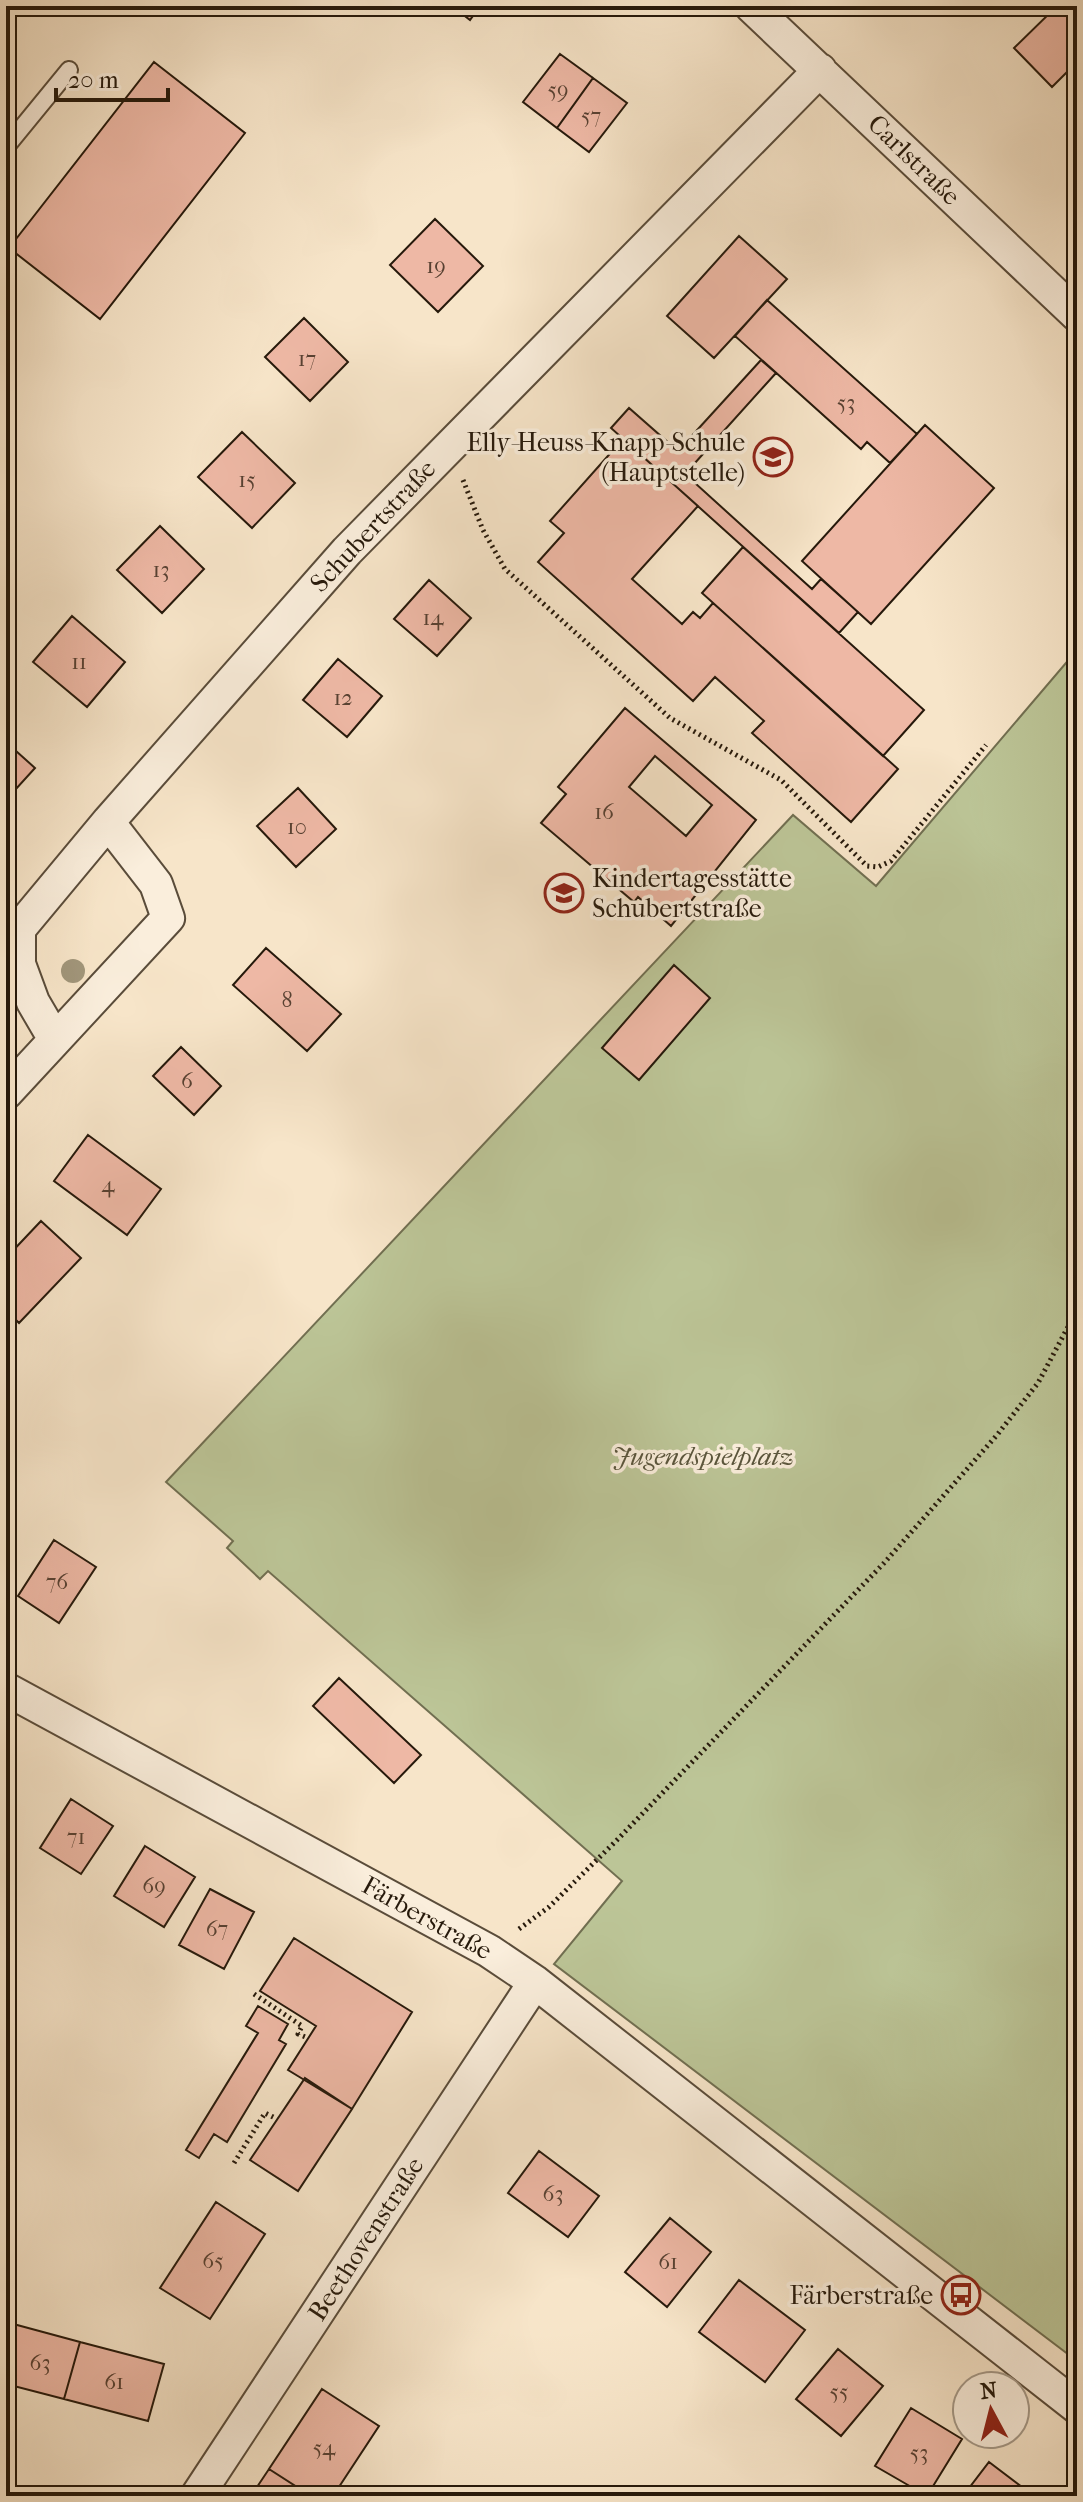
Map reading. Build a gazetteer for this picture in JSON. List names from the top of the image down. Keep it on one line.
{"streets":{"street":["Carlstraße","Schubertstraße","Färberstraße","Beethovenstraße"]},"crossings":[["Carlstraße","Schubertstraße"],["Färberstraße","Beethovenstraße"]],"parks":["Jugendspielplatz"],"places":{"school or university":["Elly-Heuss-Knapp-Schule (Hauptstelle)","Kindertagesstätte Schubertstraße"],"bus stop":["Färberstraße"]},"house_numbers":["59","57","19","17","53","15","13","14","11","12","16","10","8","6","4","76","71","69","67","63","65","61","63","61","55","54","53"],"scale_bar":"20 m","north":"top"}
